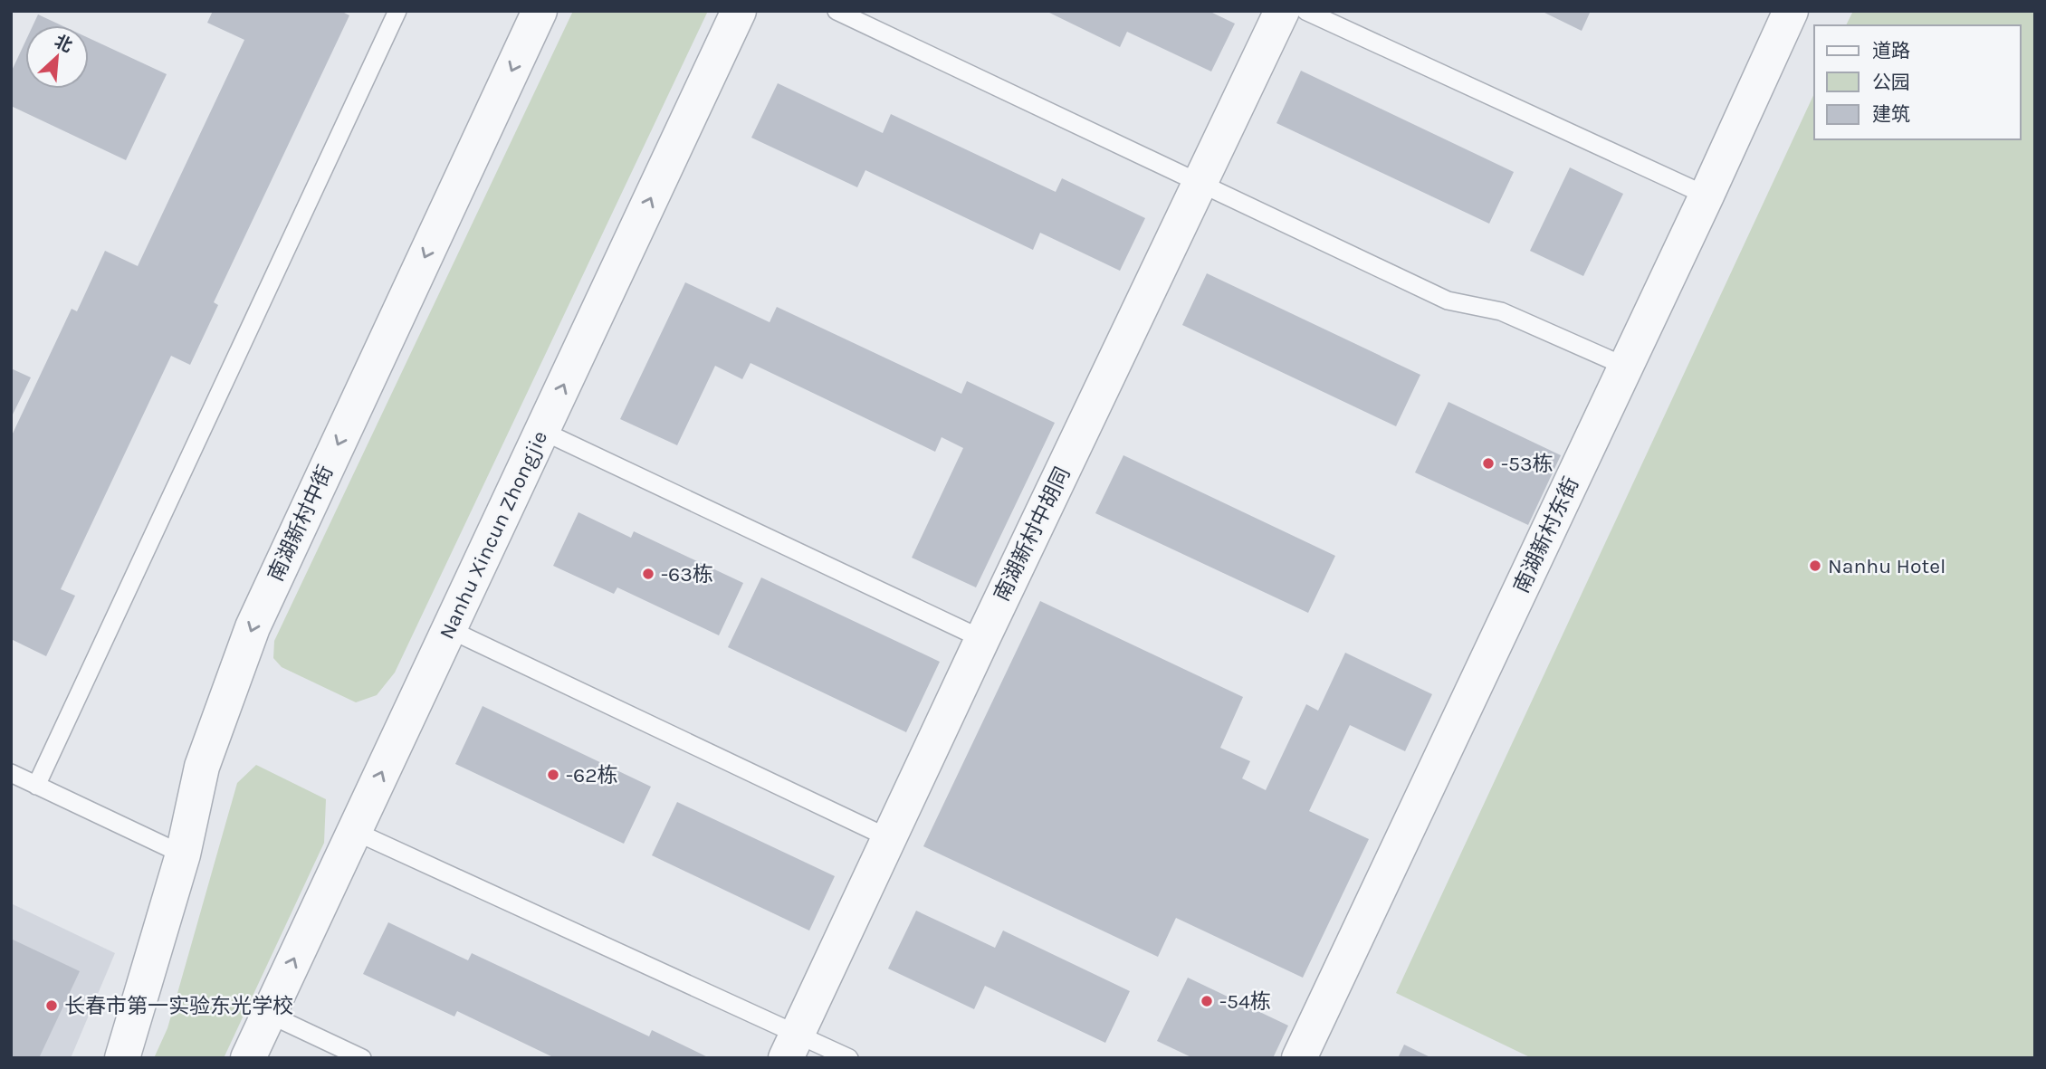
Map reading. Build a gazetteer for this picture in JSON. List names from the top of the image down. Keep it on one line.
{"streets":{"street":["南湖新村中街","南湖新村中胡同","Nanhu Xincun Zhongjie","南湖新村东街"]},"one_way":["南湖新村中街","Nanhu Xincun Zhongjie"],"places":["-53栋","Nanhu Hotel","-63栋","-62栋","-54栋","长春市第一实验东光学校"],"legend":["道路","公园","建筑"],"north":"top right"}
